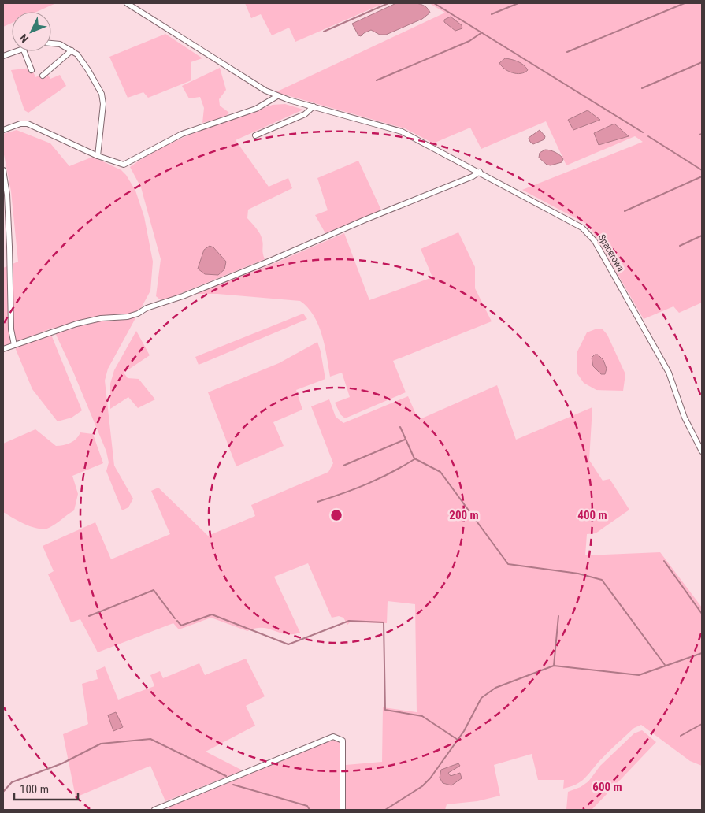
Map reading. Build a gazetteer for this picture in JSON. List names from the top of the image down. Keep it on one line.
{"streets":{"street":["Spacerowa"]},"scale_bar":"100 m","north":"bottom left","rings":["200 m","400 m","600 m"]}
